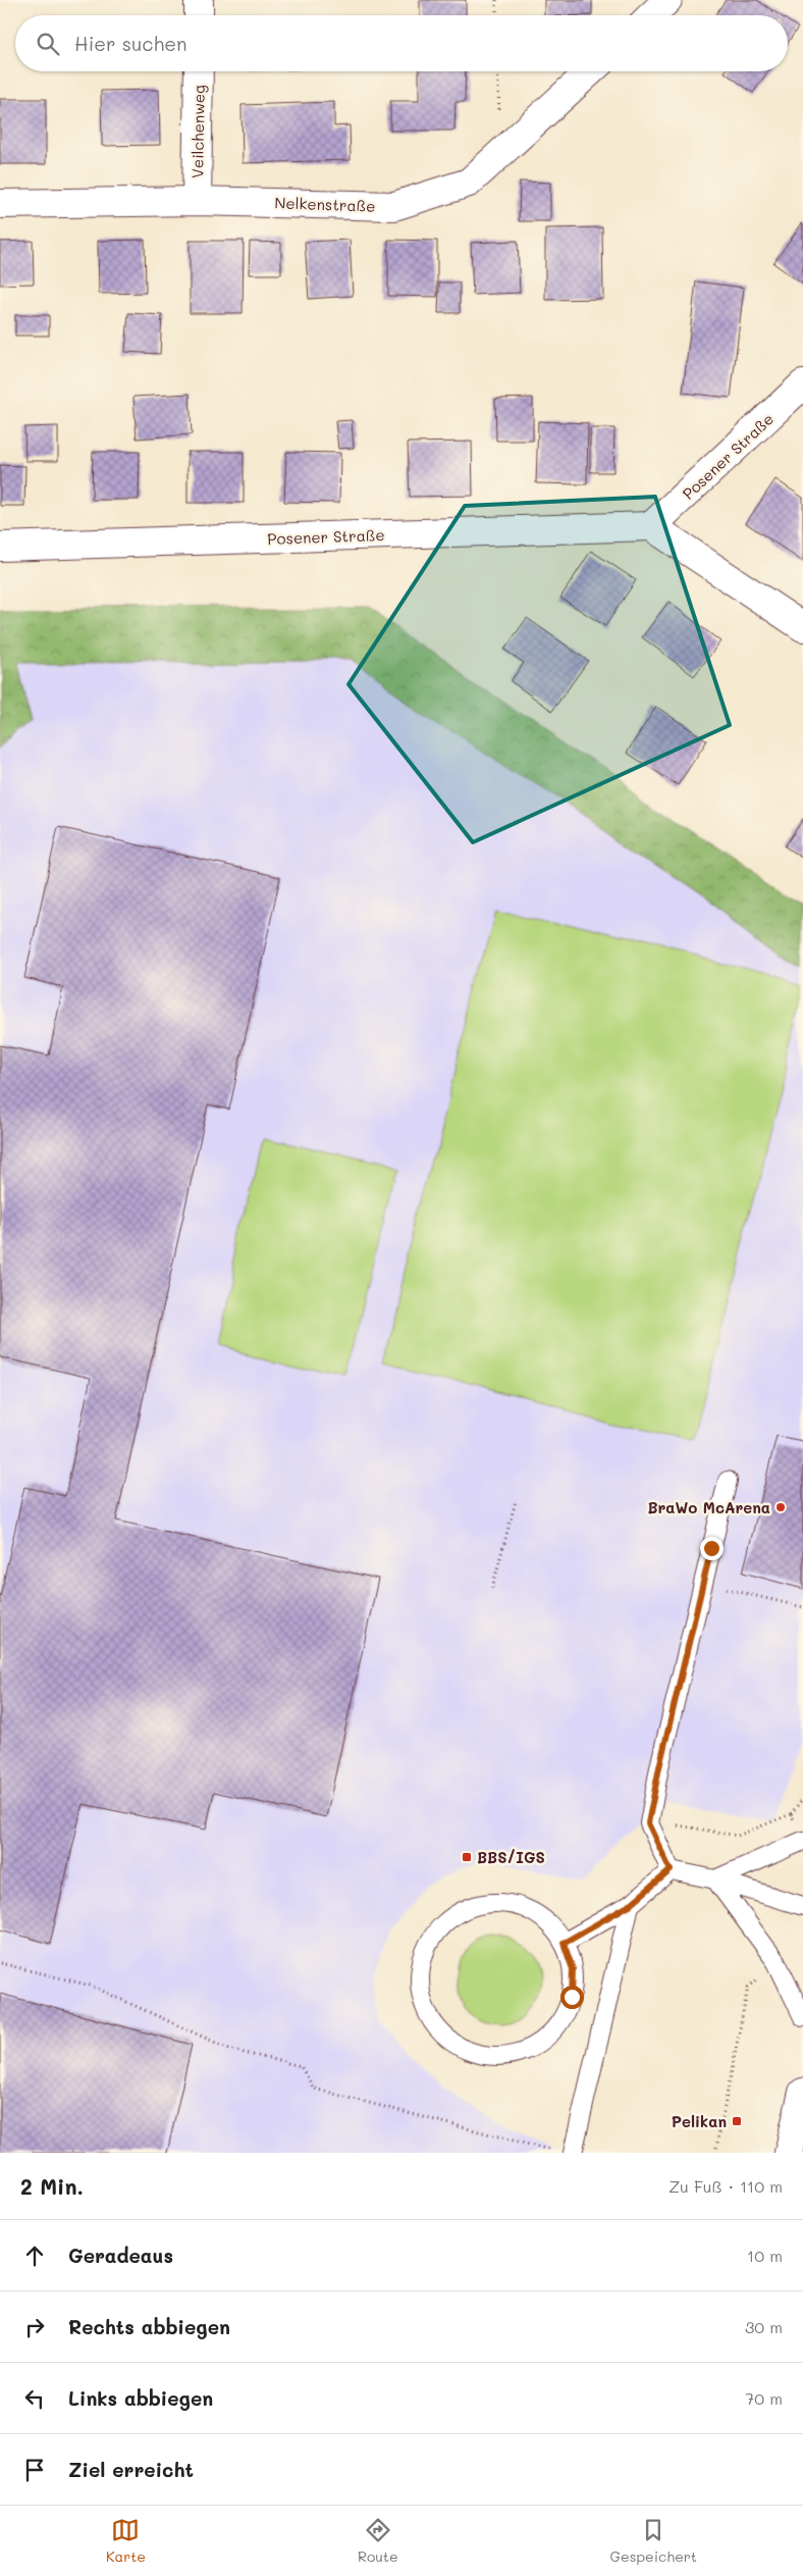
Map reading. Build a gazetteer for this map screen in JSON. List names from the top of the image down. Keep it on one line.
{"streets":{"street":["Veilchenweg","Nelkenstraße","Posener Straße"]},"crossings":[["Veilchenweg","Nelkenstraße"]],"places":{"other":["BraWo McArena"],"transit":["BBS/IGS","Pelikan"]},"page":{"search":"Hier suchen","heading":["2 Min.","Zu Fuß · 110 m"],"list":[["Geradeaus","10 m"],["Rechts abbiegen","30 m"],["Links abbiegen","70 m"],"Ziel erreicht"],"nav":["Karte","Route","Gespeichert"]}}
